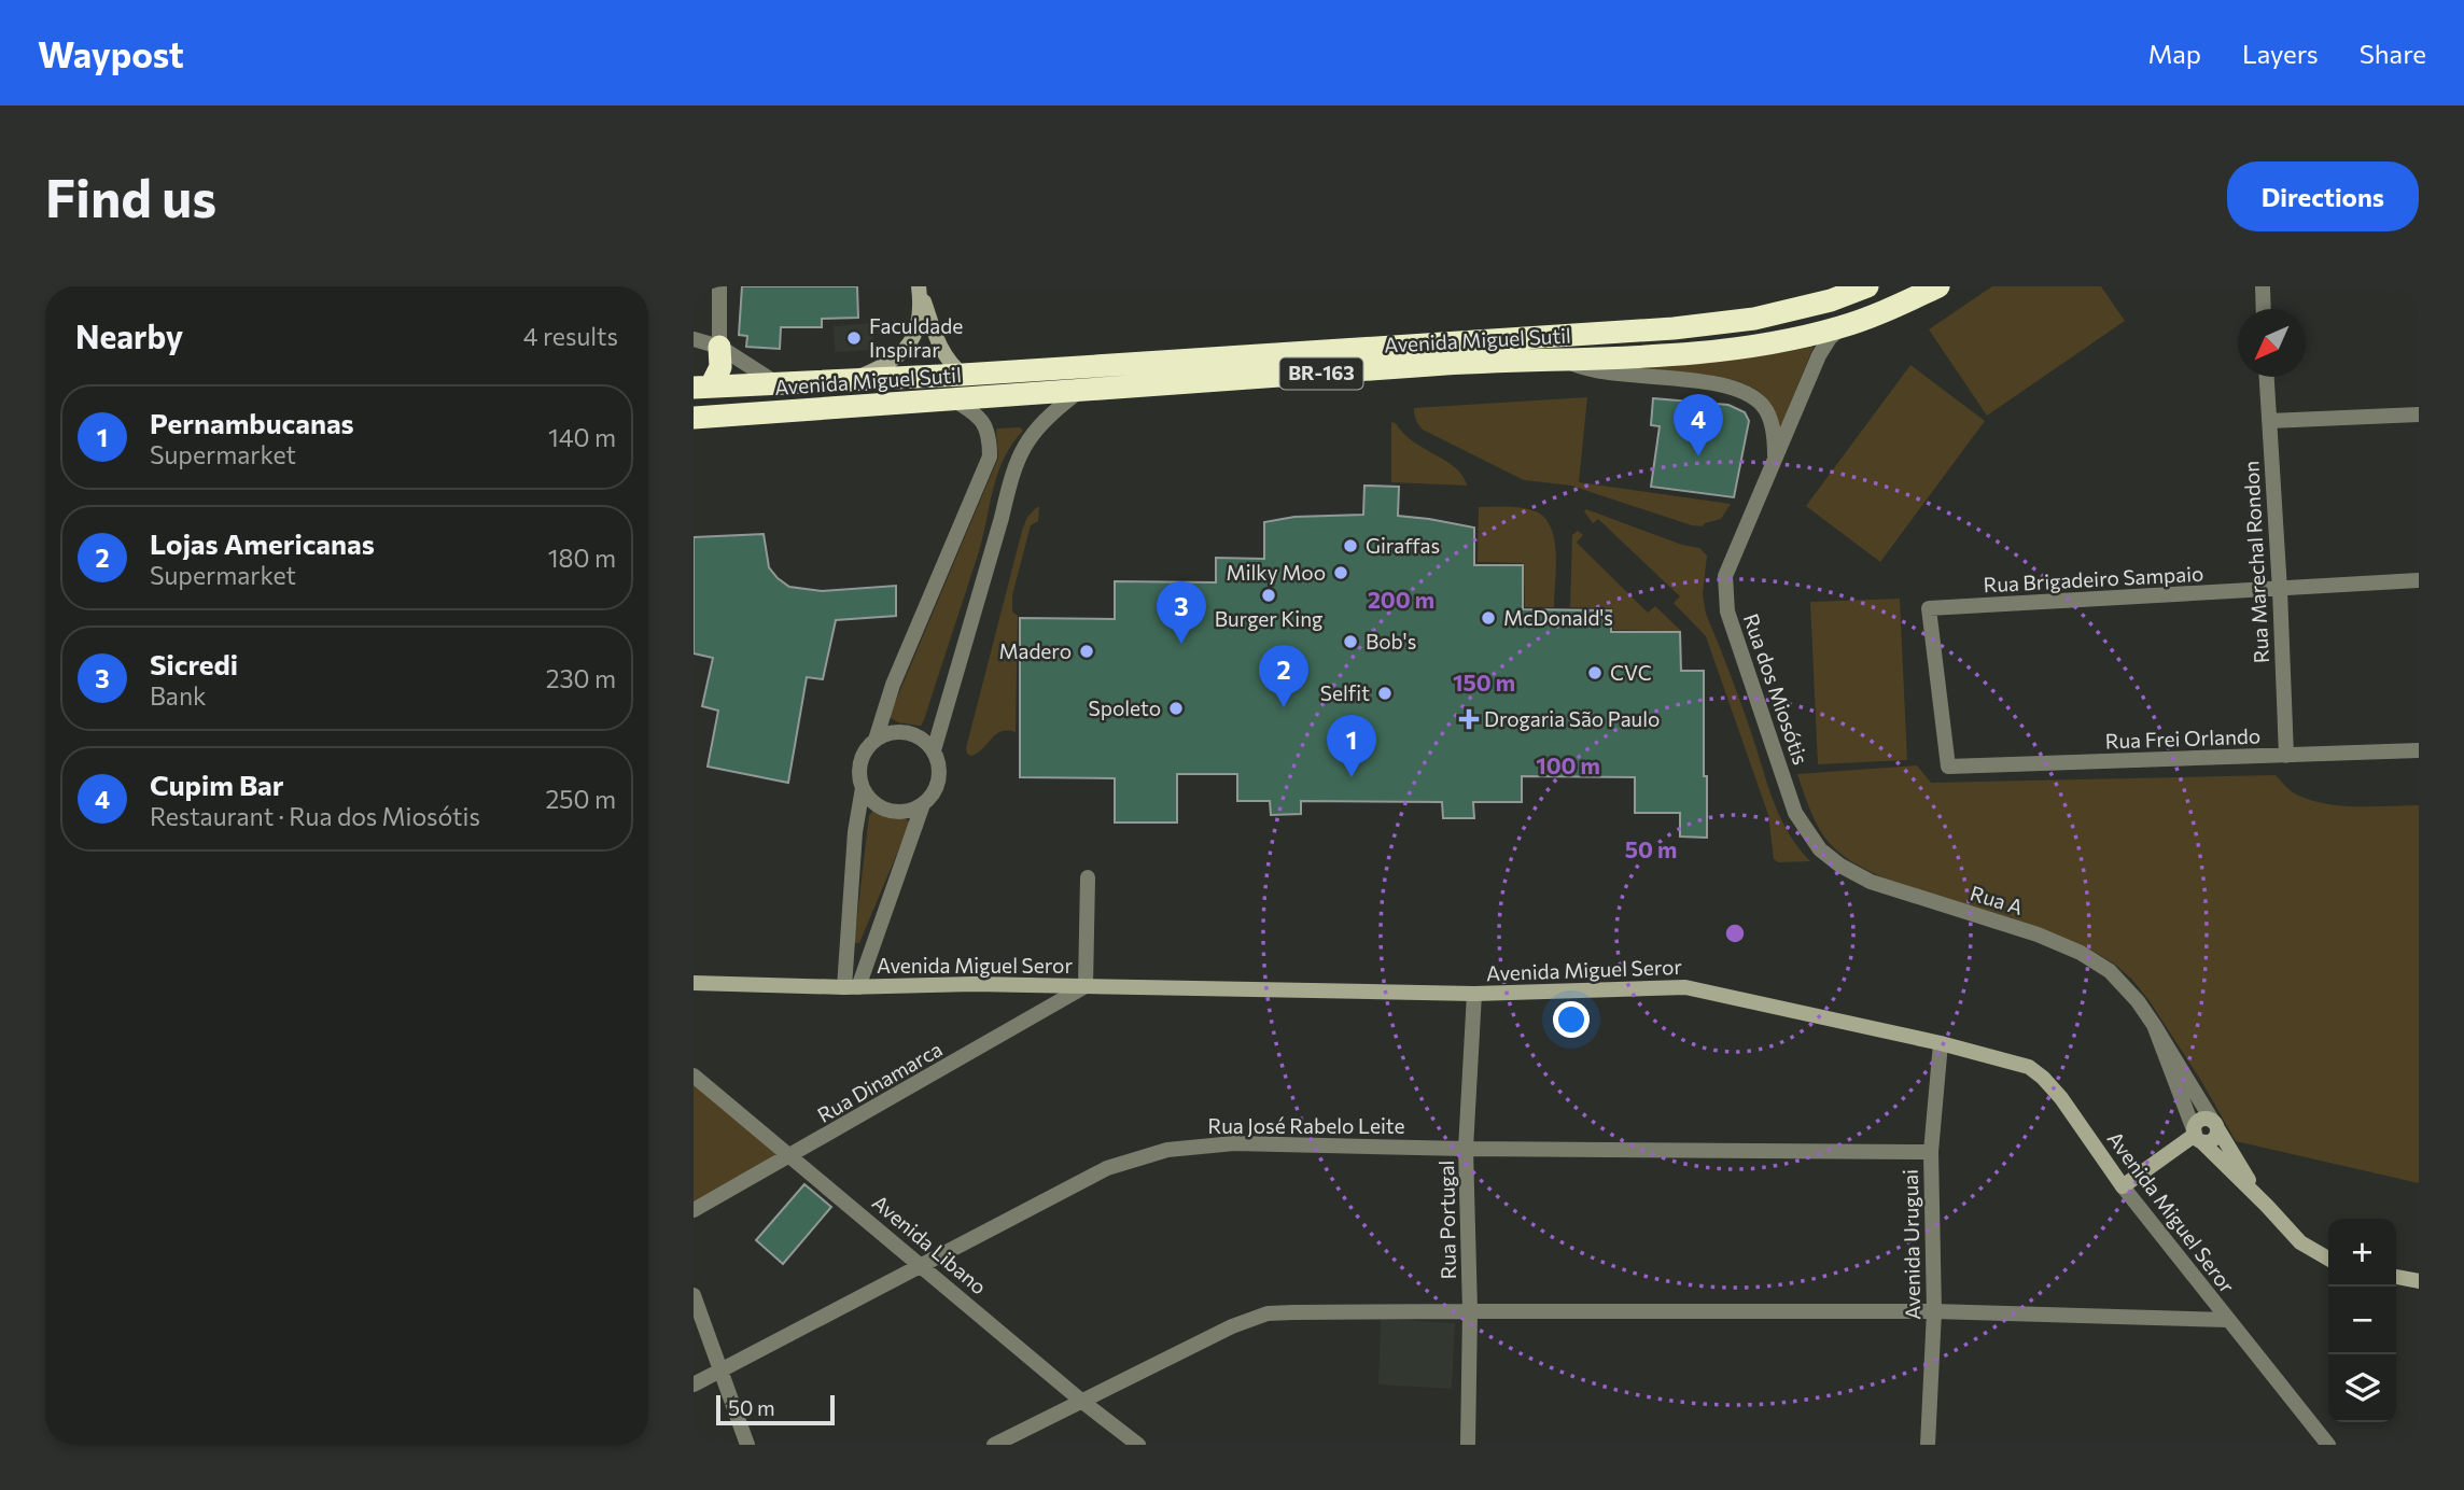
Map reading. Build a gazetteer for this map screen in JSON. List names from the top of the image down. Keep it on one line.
{"streets":{"highway":["Avenida Miguel Sutil","BR-163"],"street":["Rua Marechal Rondon","Rua Brigadeiro Sampaio","Rua dos Miosótis","Rua Frei Orlando","Rua A","Avenida Miguel Seror","Rua Dinamarca","Rua José Rabelo Leite","Rua Portugal","Avenida Libano","Avenida Uruguai"]},"crossings":[["Avenida Miguel Sutil","Rua dos Miosótis"],["Rua Marechal Rondon","Rua Brigadeiro Sampaio"],["Rua Marechal Rondon","Rua Frei Orlando"],["Rua Brigadeiro Sampaio","Rua Frei Orlando"],["Rua dos Miosótis","Rua A"],["Avenida Miguel Seror","Rua Dinamarca"],["Avenida Miguel Seror","Rua Portugal"],["Avenida Miguel Seror","Avenida Uruguai"],["Rua Dinamarca","Avenida Libano"],["Rua José Rabelo Leite","Rua Portugal"],["Rua José Rabelo Leite","Avenida Libano"],["Rua José Rabelo Leite","Avenida Uruguai"]],"places":{"other":["Faculdade Inspirar","Giraffas","Milky Moo","Burger King","McDonald's","Bob's","Madero","CVC","Selfit","Spoleto"],"health":["Drogaria São Paulo"]},"scale_bar":"50 m","north":"bottom left","page":{"header":"Waypost","nav":["Map","Layers","Share"],"buttons":"Directions","title":"Find us","heading":["Nearby","4 results"],"list":[{"mark":"1","name":"Pernambucanas","note":"Supermarket","value":"140 m"},{"mark":"2","name":"Lojas Americanas","note":"Supermarket","value":"180 m"},{"mark":"3","name":"Sicredi","note":"Bank","value":"230 m"},{"mark":"4","name":"Cupim Bar","note":"Restaurant · Rua dos Miosótis","value":"250 m"}],"pins":["4","3","2","1"],"map_buttons":["+","−"],"scale":"50 m"},"rings":["200 m","150 m","100 m","50 m"]}
